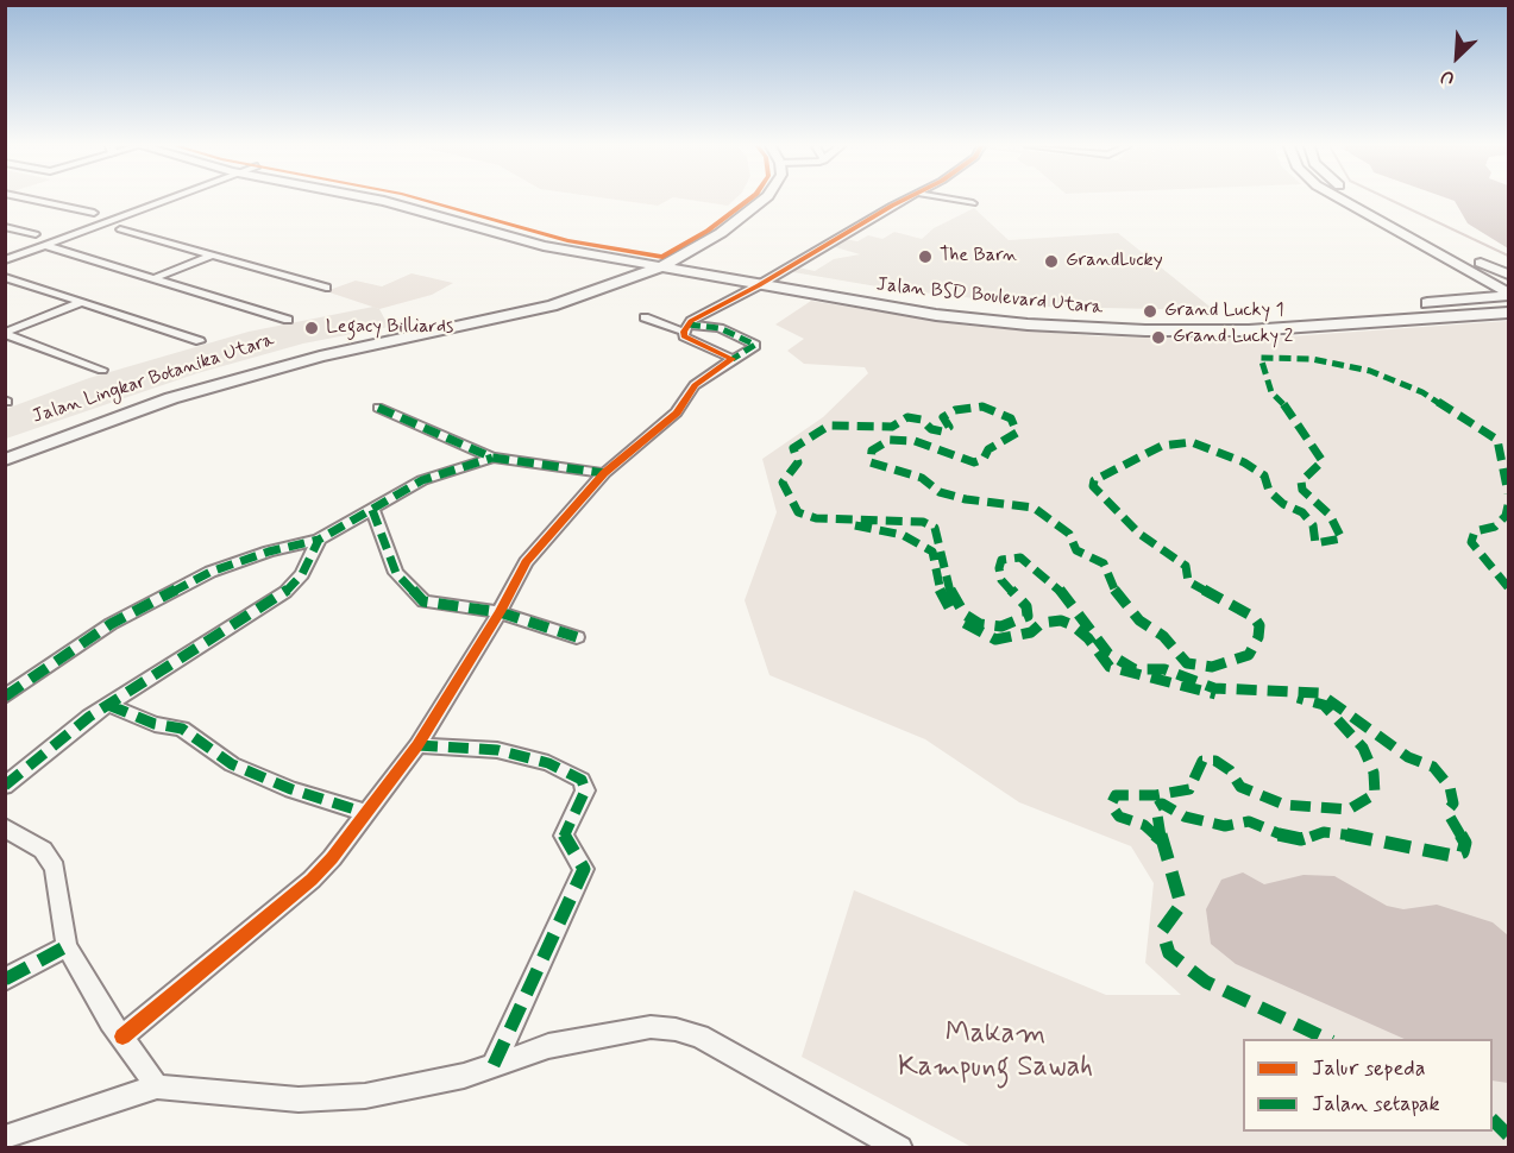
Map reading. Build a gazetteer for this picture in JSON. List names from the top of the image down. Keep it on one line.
{"streets":{"main road":["Jalan BSD Boulevard Utara","Jalan Lingkar Botanika Utara"]},"crossings":[["Jalan BSD Boulevard Utara","Jalan Lingkar Botanika Utara"]],"parks":["Makam Kampung Sawah"],"places":["The Barn","GrandLucky","Grand Lucky 1","Legacy Billiards","Grand Lucky 2"],"legend":["Jalur sepeda","Jalan setapak"],"north":"bottom left"}
